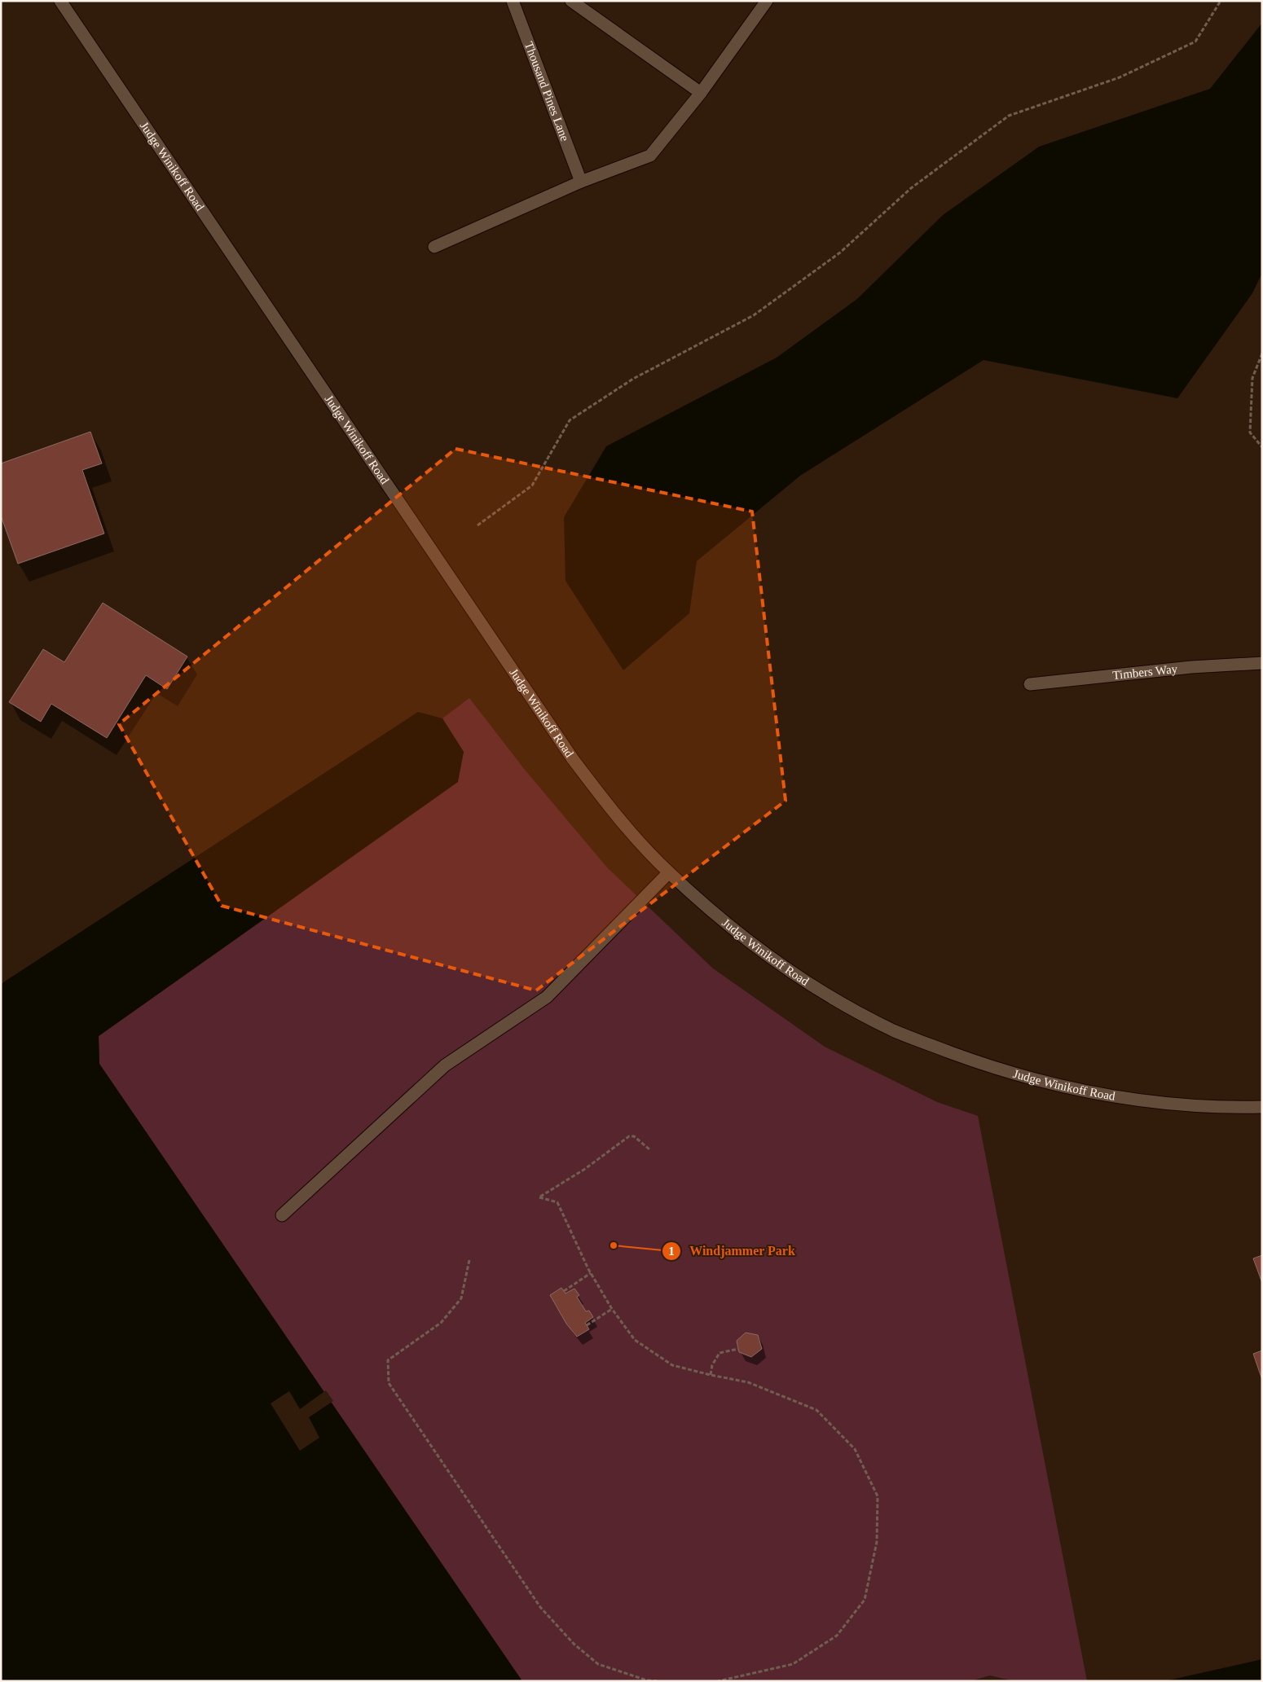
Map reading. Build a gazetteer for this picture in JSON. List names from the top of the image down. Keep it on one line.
{"streets":{"street":["Thousand Pines Lane","Judge Winikoff Road","Timbers Way"]},"places":["Windjammer Park"]}
